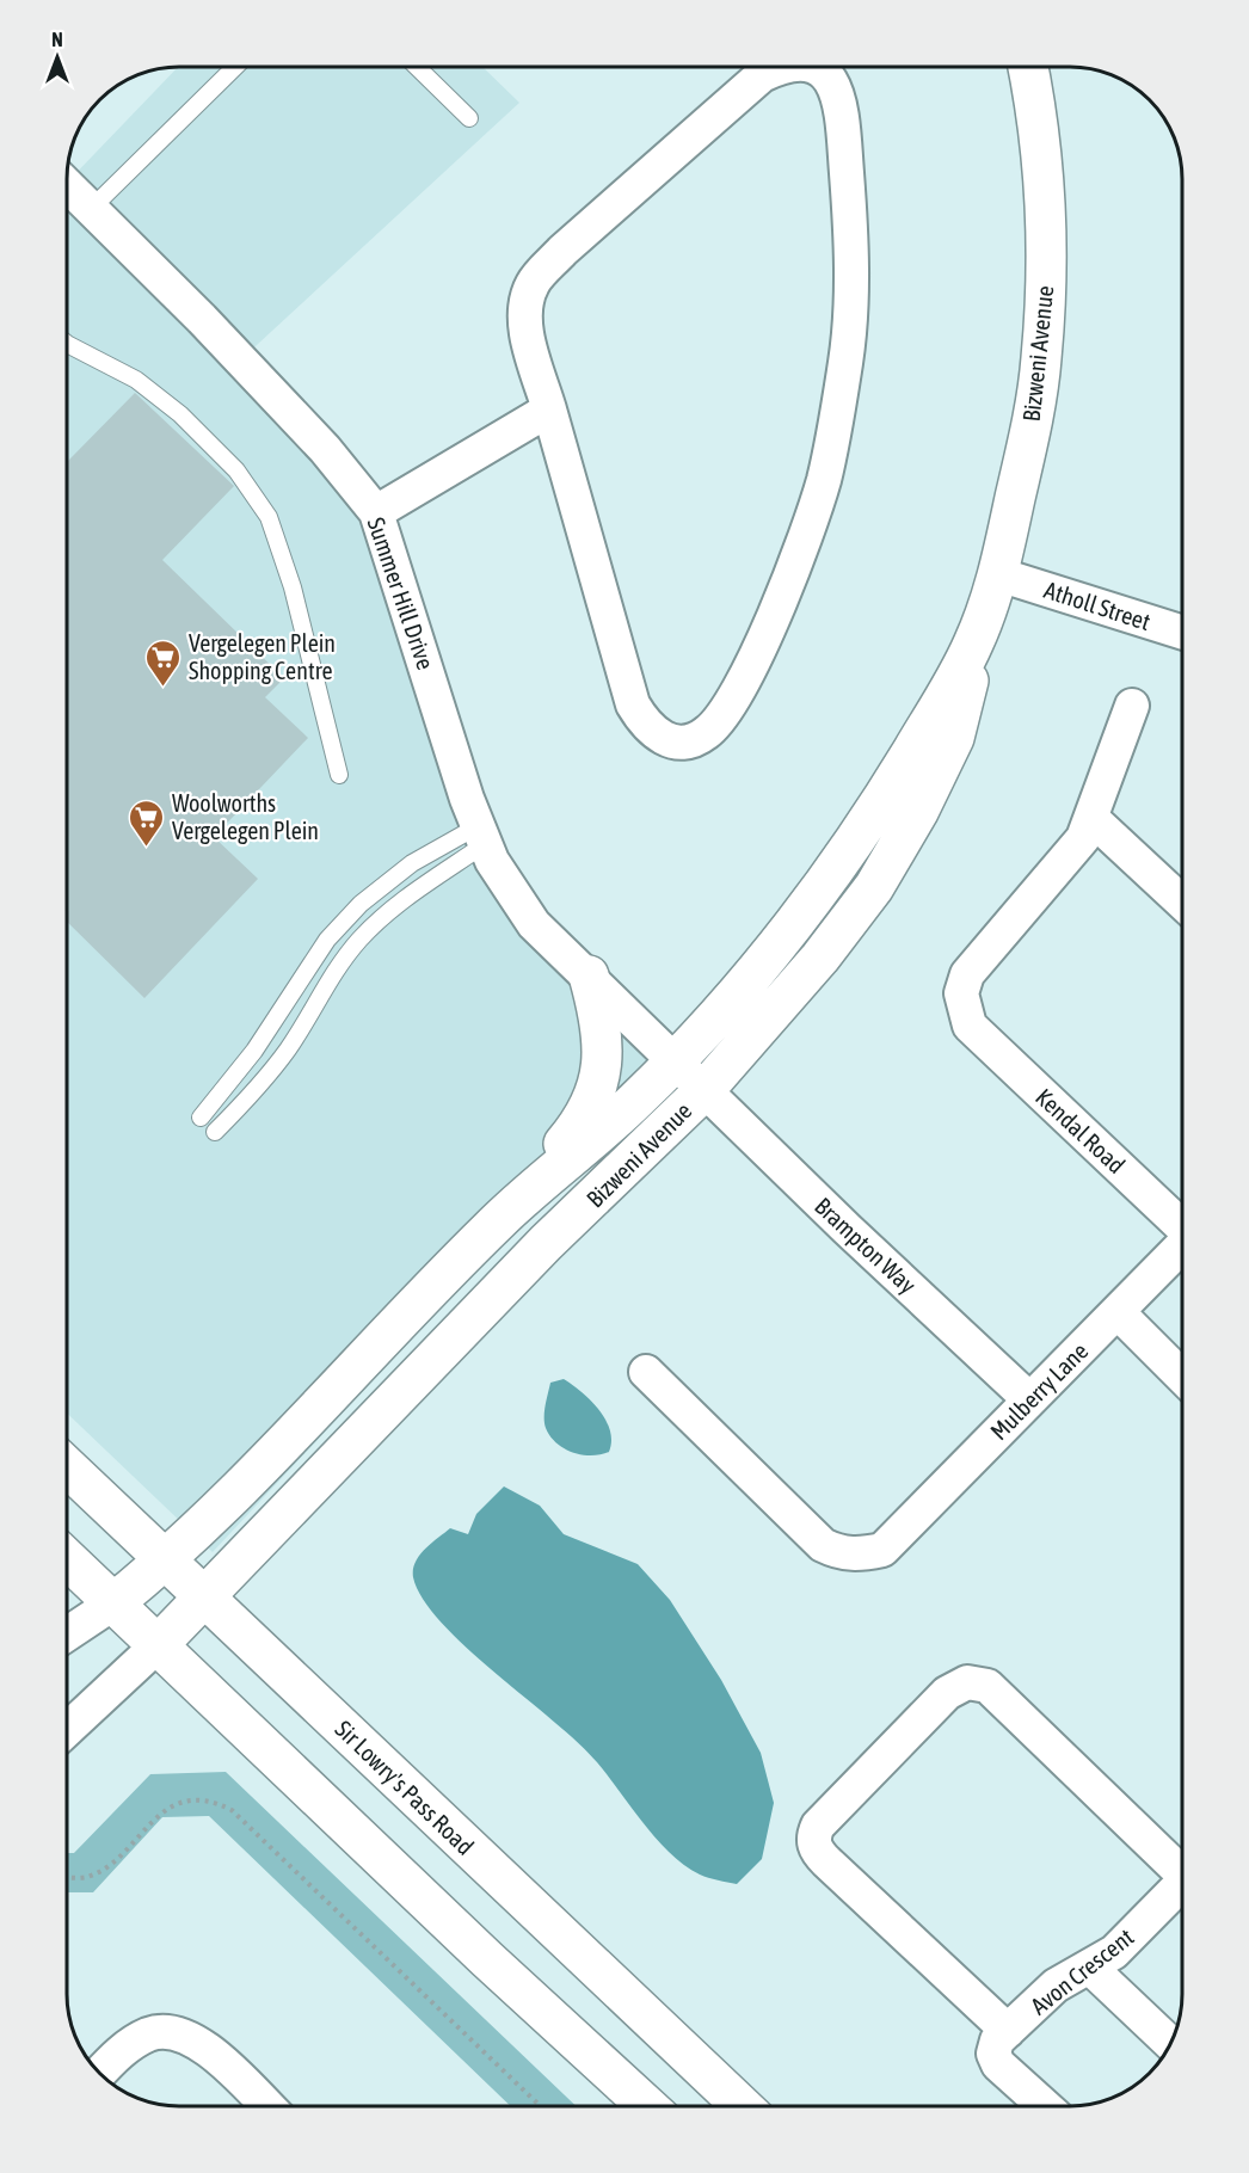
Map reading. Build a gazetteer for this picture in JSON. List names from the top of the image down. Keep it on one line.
{"streets":{"street":["Bizweni Avenue","Summer Hill Drive","Atholl Street","Kendal Road","Brampton Way","Mulberry Lane","Sir Lowry's Pass Road","Avon Crescent"]},"crossings":[["Bizweni Avenue","Summer Hill Drive"],["Bizweni Avenue","Atholl Street"],["Bizweni Avenue","Brampton Way"],["Bizweni Avenue","Sir Lowry's Pass Road"],["Summer Hill Drive","Brampton Way"],["Brampton Way","Mulberry Lane"]],"places":{"supermarket":["Vergelegen Plein Shopping Centre","Woolworths Vergelegen Plein"]},"north":"top"}
